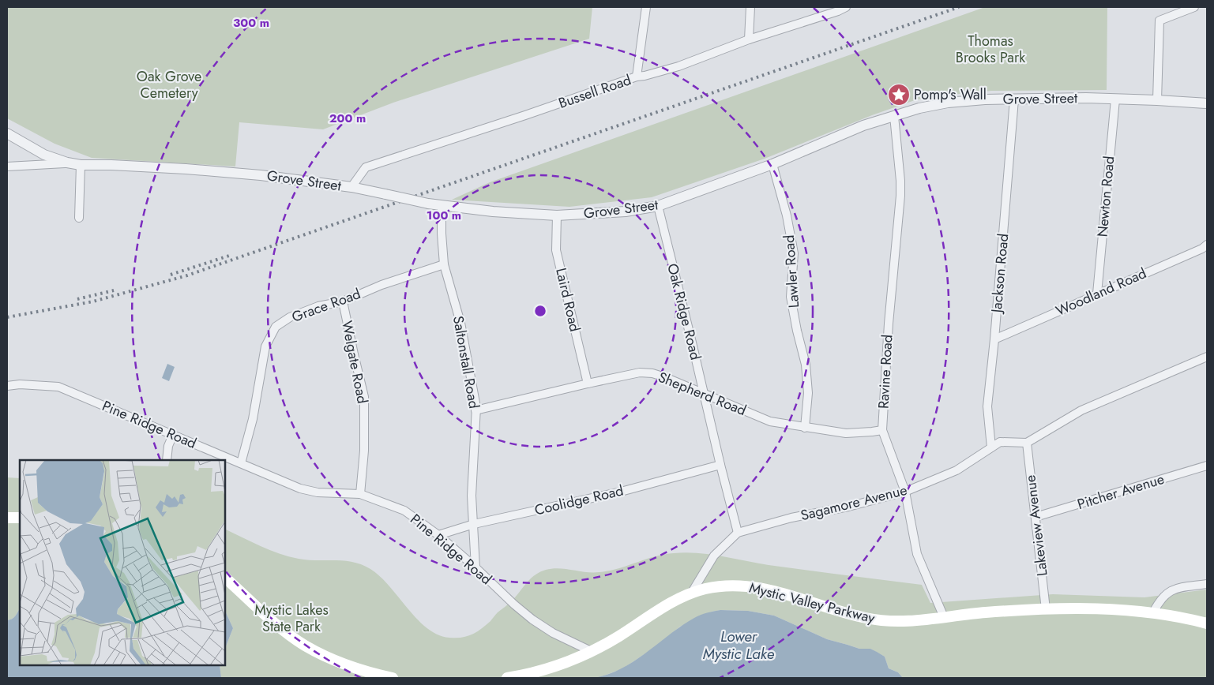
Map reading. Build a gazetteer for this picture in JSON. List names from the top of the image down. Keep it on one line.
{"streets":{"main road":["Mystic Valley Parkway"],"street":["Bussell Road","Grove Street","Newton Road","Lawler Road","Jackson Road","Woodland Road","Laird Road","Grace Road","Oak Ridge Road","Welgate Road","Saltonstall Road","Ravine Road","Shepherd Road","Pine Ridge Road","Pitcher Avenue","Coolidge Road","Sagamore Avenue","Lakeview Avenue"]},"crossings":[["Bussell Road","Grove Street"],["Grove Street","Newton Road"],["Grove Street","Lawler Road"],["Grove Street","Jackson Road"],["Grove Street","Laird Road"],["Grove Street","Oak Ridge Road"],["Grove Street","Saltonstall Road"],["Grove Street","Ravine Road"],["Newton Road","Woodland Road"],["Lawler Road","Shepherd Road"],["Jackson Road","Woodland Road"],["Jackson Road","Sagamore Avenue"],["Laird Road","Shepherd Road"],["Grace Road","Welgate Road"],["Grace Road","Saltonstall Road"],["Grace Road","Pine Ridge Road"],["Oak Ridge Road","Shepherd Road"],["Oak Ridge Road","Coolidge Road"],["Oak Ridge Road","Sagamore Avenue"],["Welgate Road","Pine Ridge Road"],["Saltonstall Road","Shepherd Road"],["Saltonstall Road","Pine Ridge Road"],["Saltonstall Road","Coolidge Road"],["Ravine Road","Shepherd Road"],["Ravine Road","Sagamore Avenue"],["Ravine Road","Mystic Valley Parkway"],["Pine Ridge Road","Coolidge Road"],["Pine Ridge Road","Mystic Valley Parkway"],["Pitcher Avenue","Lakeview Avenue"],["Sagamore Avenue","Lakeview Avenue"],["Sagamore Avenue","Mystic Valley Parkway"],["Lakeview Avenue","Mystic Valley Parkway"]],"water":["Lower Mystic Lake"],"parks":["Thomas Brooks Park","Oak Grove Cemetery","Mystic Lakes State Park"],"places":{"place":["Pomp's Wall"]},"rings":["300 m","200 m","100 m"]}
